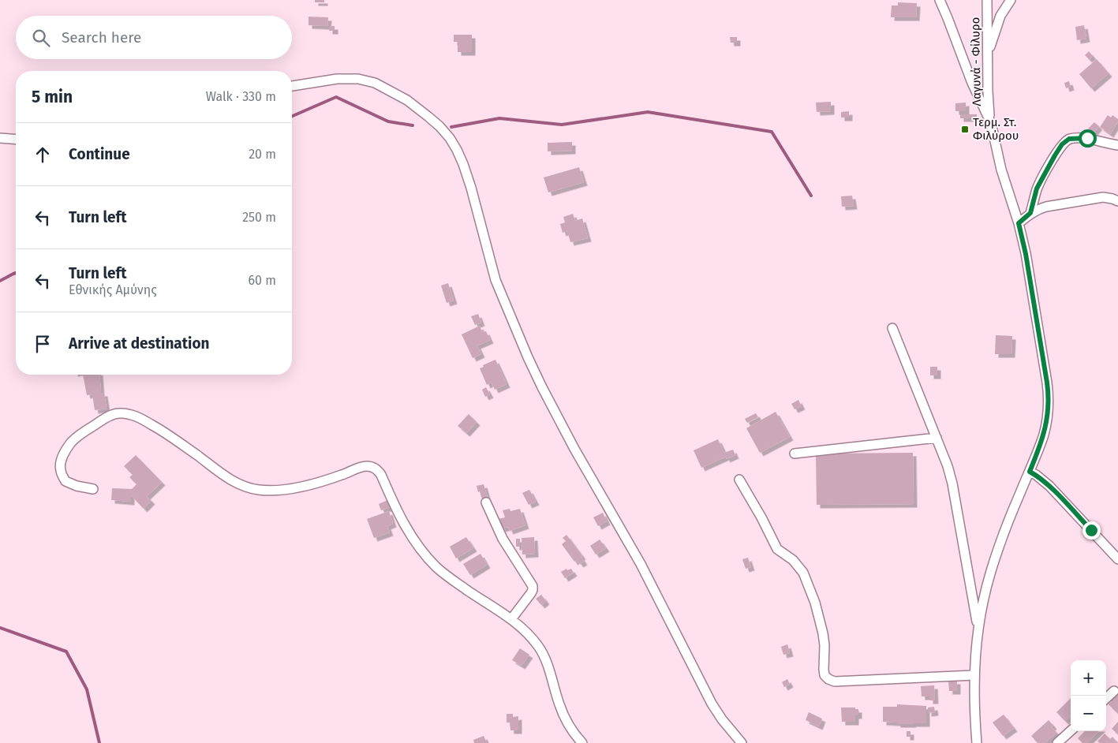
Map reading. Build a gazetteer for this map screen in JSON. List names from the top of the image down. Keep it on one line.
{"streets":{"street":["Λαγυνά - Φίλυρο"]},"places":{"transit":["Τερμ. Στ. Φιλύρου"]},"page":{"search":"Search here","heading":["5 min","Walk · 330 m"],"list":[["Continue","20 m"],["Turn left","250 m"],["Turn left","Εθνικής Αμύνης","60 m"],"Arrive at destination"],"map_buttons":["+","−"]}}
